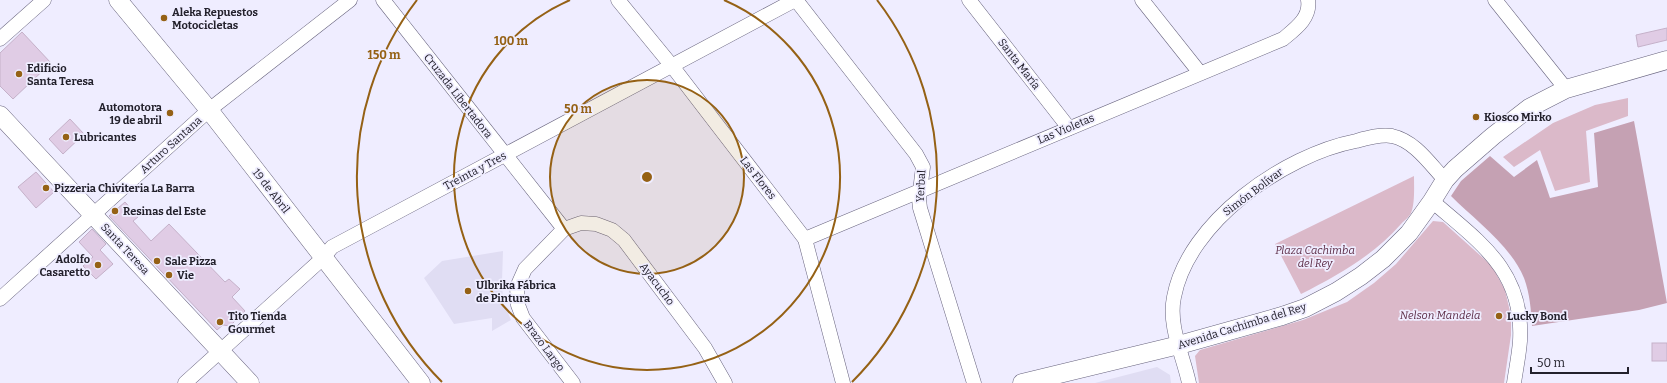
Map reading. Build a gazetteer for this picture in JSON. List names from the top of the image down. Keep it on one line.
{"streets":{"street":["Santa María","Cruzada Libertadora","Las Violetas","Arturo Santana","Treinta y Tres","Las Flores","Yerbal","19 de Abril","Simón Bolívar","Santa Teresa","Ayacucho","Avenida Cachimba del Rey","Brazo Largo"]},"crossings":[["Santa María","Las Violetas"],["Cruzada Libertadora","Treinta y Tres"],["Cruzada Libertadora","Ayacucho"],["Cruzada Libertadora","Brazo Largo"],["Las Violetas","Las Flores"],["Las Violetas","Yerbal"],["Arturo Santana","19 de Abril"],["Arturo Santana","Santa Teresa"],["Treinta y Tres","Las Flores"],["Treinta y Tres","Yerbal"],["Treinta y Tres","19 de Abril"],["Treinta y Tres","Santa Teresa"],["Simón Bolívar","Avenida Cachimba del Rey"],["Ayacucho","Brazo Largo"]],"parks":["Plaza Cachimba del Rey","Nelson Mandela"],"places":["Aleka Repuestos Motocicletas","Edificio Santa Teresa","Automotora 19 de abril","Kiosco Mirko","Lubricantes","Pizzeria Chiviteria La Barra","Resinas del Este","Sale Pizza","Adolfo Casaretto","Vie","Ulbrika Fábrica de Pintura","Lucky Bond","Tito Tienda Gourmet"],"scale_bar":"50 m","rings":["100 m","150 m","50 m"]}
